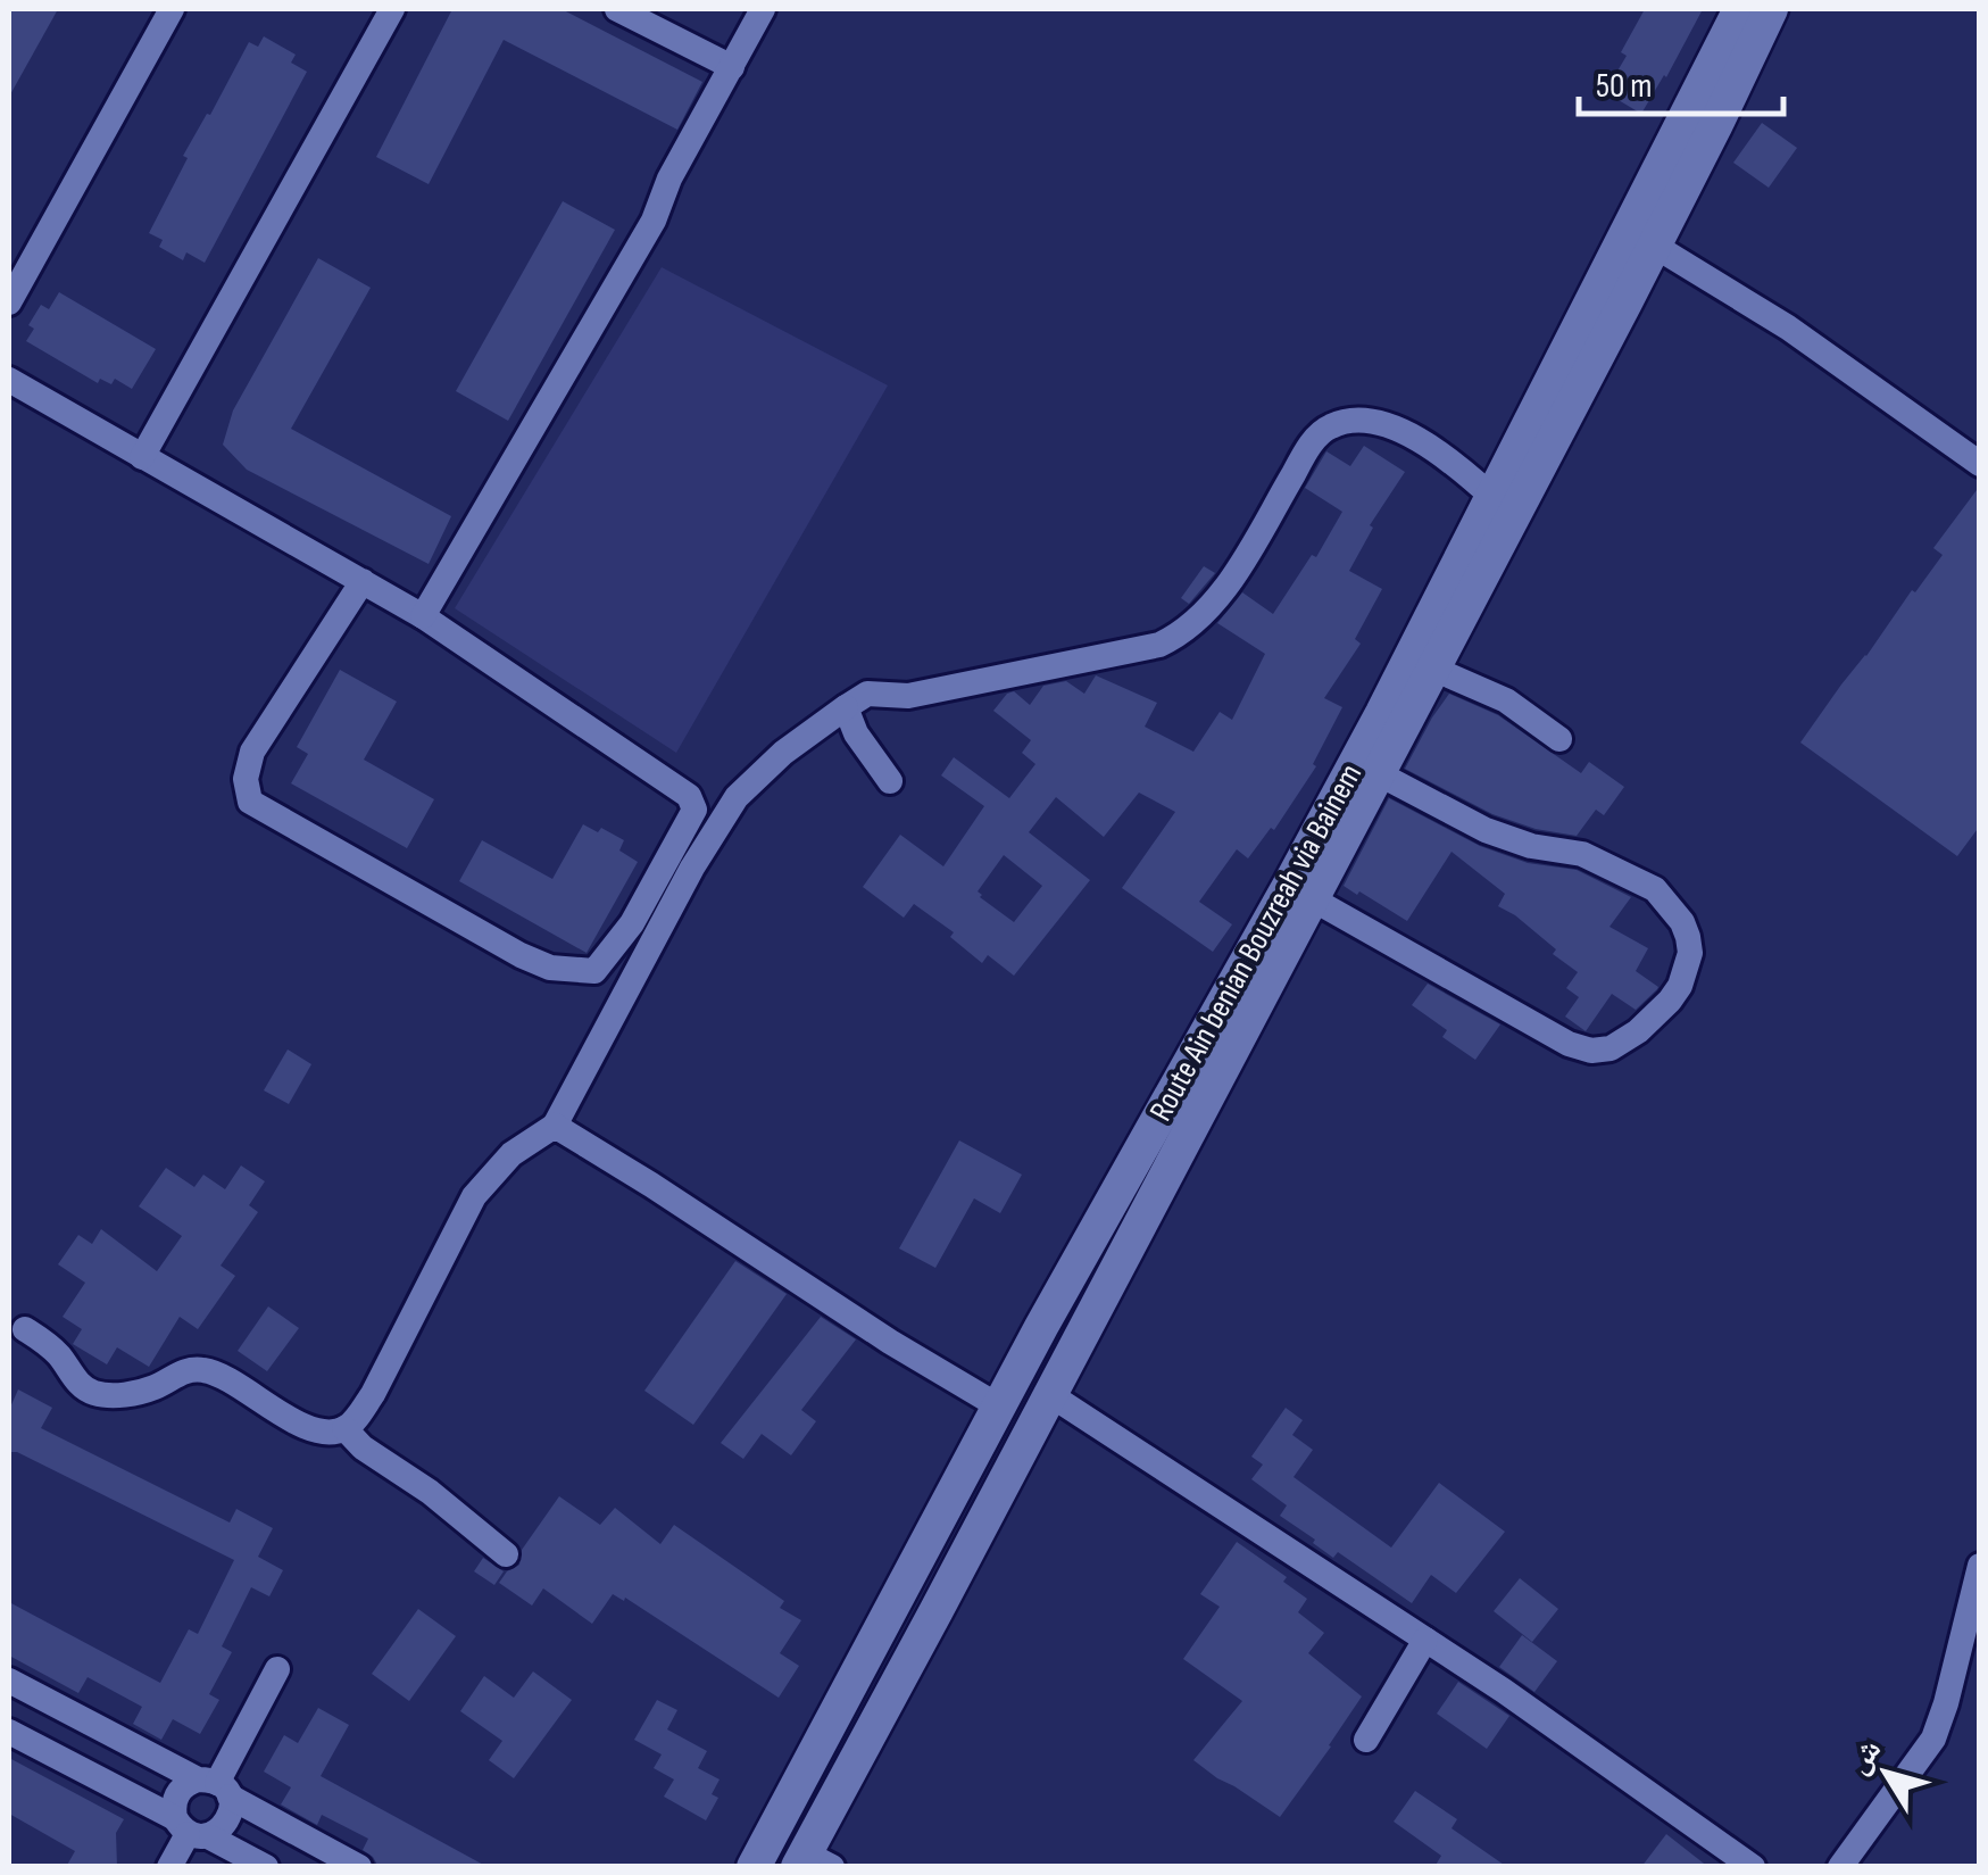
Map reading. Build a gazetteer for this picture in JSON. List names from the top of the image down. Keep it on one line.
{"streets":{"main road":["Route Ain benian Bouzreah via Bainem"]},"scale_bar":"50 m","north":"top left"}
